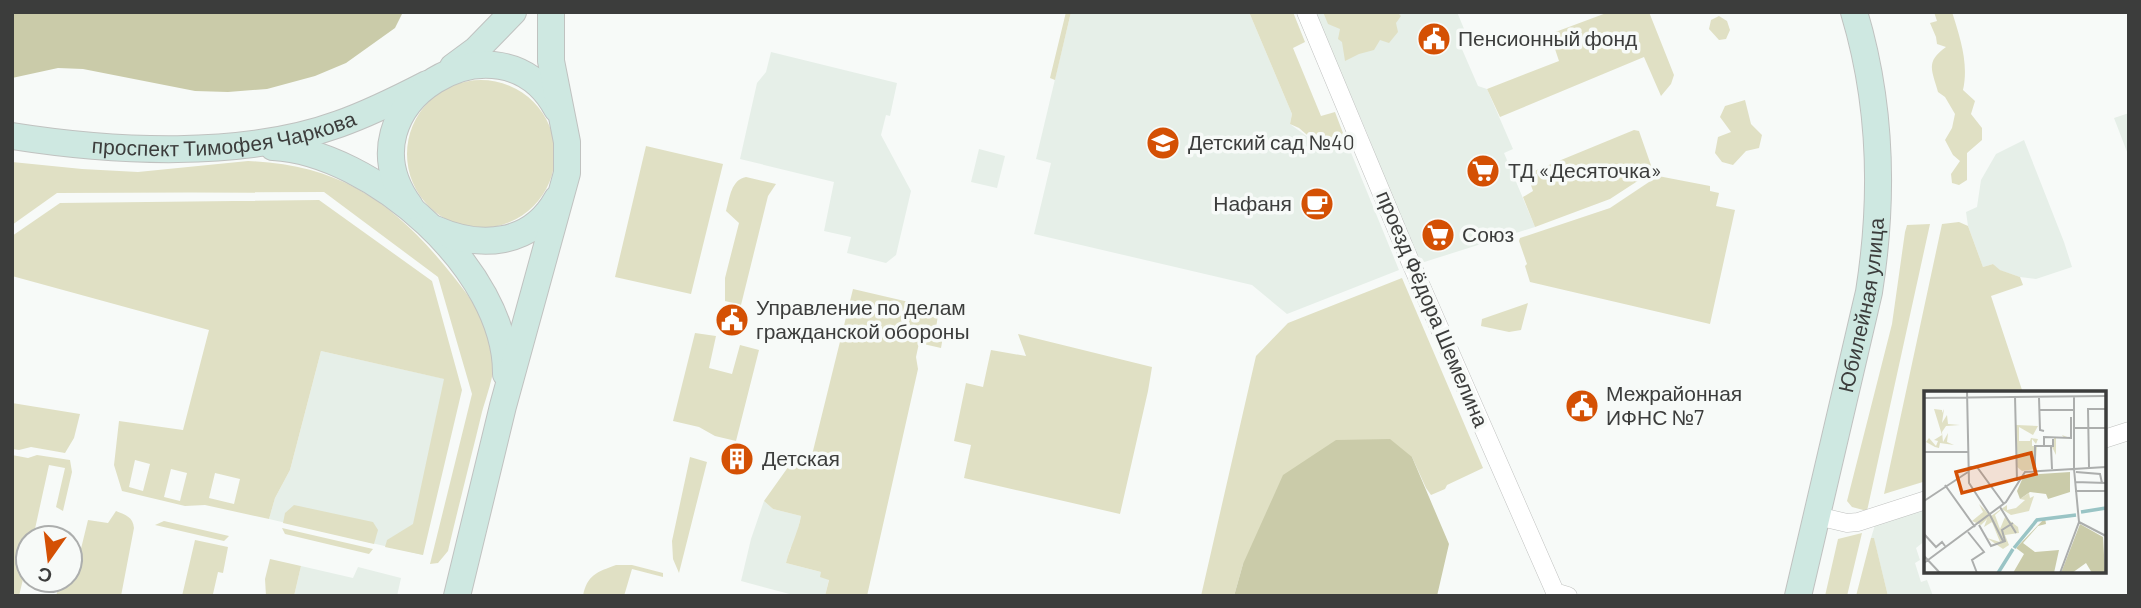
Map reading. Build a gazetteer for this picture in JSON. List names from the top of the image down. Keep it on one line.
{"streets":{"main road":["проспект Тимофея Чаркова","Юбилейная улица"],"street":["проезд Фёдора Шемелина"]},"places":{"public building":["Пенсионный фонд","Управление по делам гражданской обороны","Межрайонная ИФНС №7"],"school or university":["Детский сад №40"],"supermarket":["ТД «Десяточка»","Союз"],"cafe":["Нафаня"],"building":["Детская"]},"north":"bottom"}
